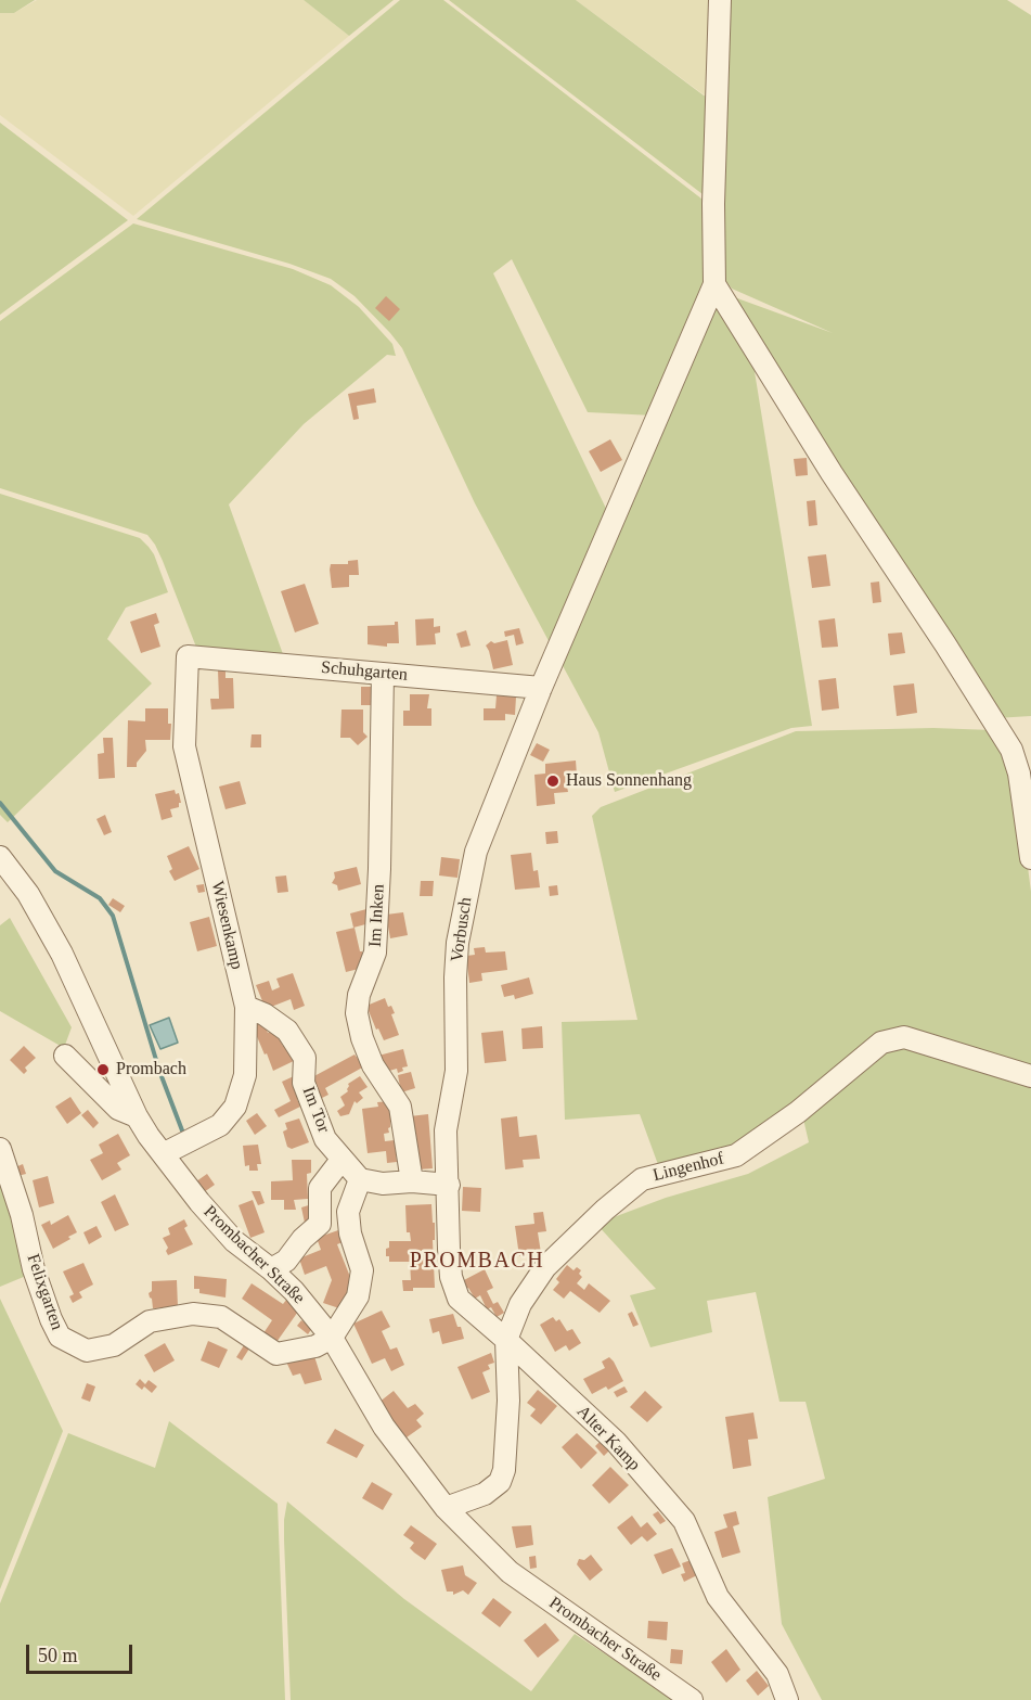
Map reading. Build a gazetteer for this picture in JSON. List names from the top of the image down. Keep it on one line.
{"streets":{"street":["Schuhgarten","Im Inken","Wiesenkamp","Vorbusch","Im Tor","Lingenhof","Prombacher Straße","Felixgarten","Alter Kamp"]},"crossings":[["Schuhgarten","Im Inken"],["Schuhgarten","Wiesenkamp"],["Schuhgarten","Vorbusch"],["Wiesenkamp","Im Tor"],["Wiesenkamp","Prombacher Straße"],["Vorbusch","Alter Kamp"],["Lingenhof","Prombacher Straße"],["Lingenhof","Alter Kamp"],["Prombacher Straße","Felixgarten"]],"districts":["PROMBACH"],"places":["Haus Sonnenhang","Prombach"],"scale_bar":"50 m"}
